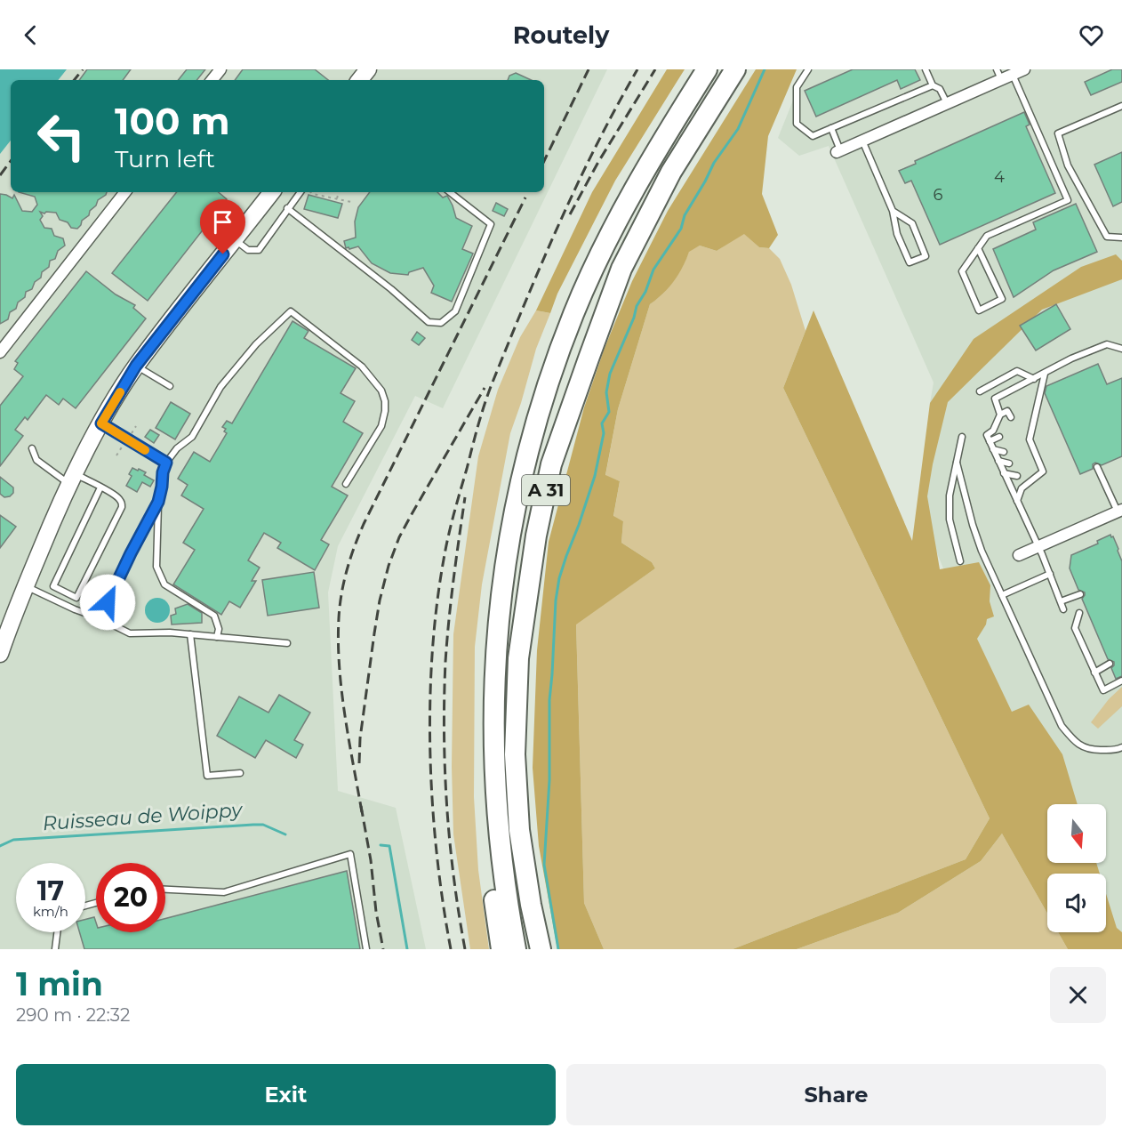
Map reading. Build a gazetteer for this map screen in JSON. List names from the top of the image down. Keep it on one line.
{"streets":{"highway":["A 31"]},"water":["Ruisseau de Woippy"],"house_numbers":["4","6"],"north":"bottom","page":{"header":"Routely","turn":["100 m","Turn left"],"speed":"17 km/h","limit":"20","heading":["1 min","290 m · 22:32"],"buttons":["Exit","Share"]}}
